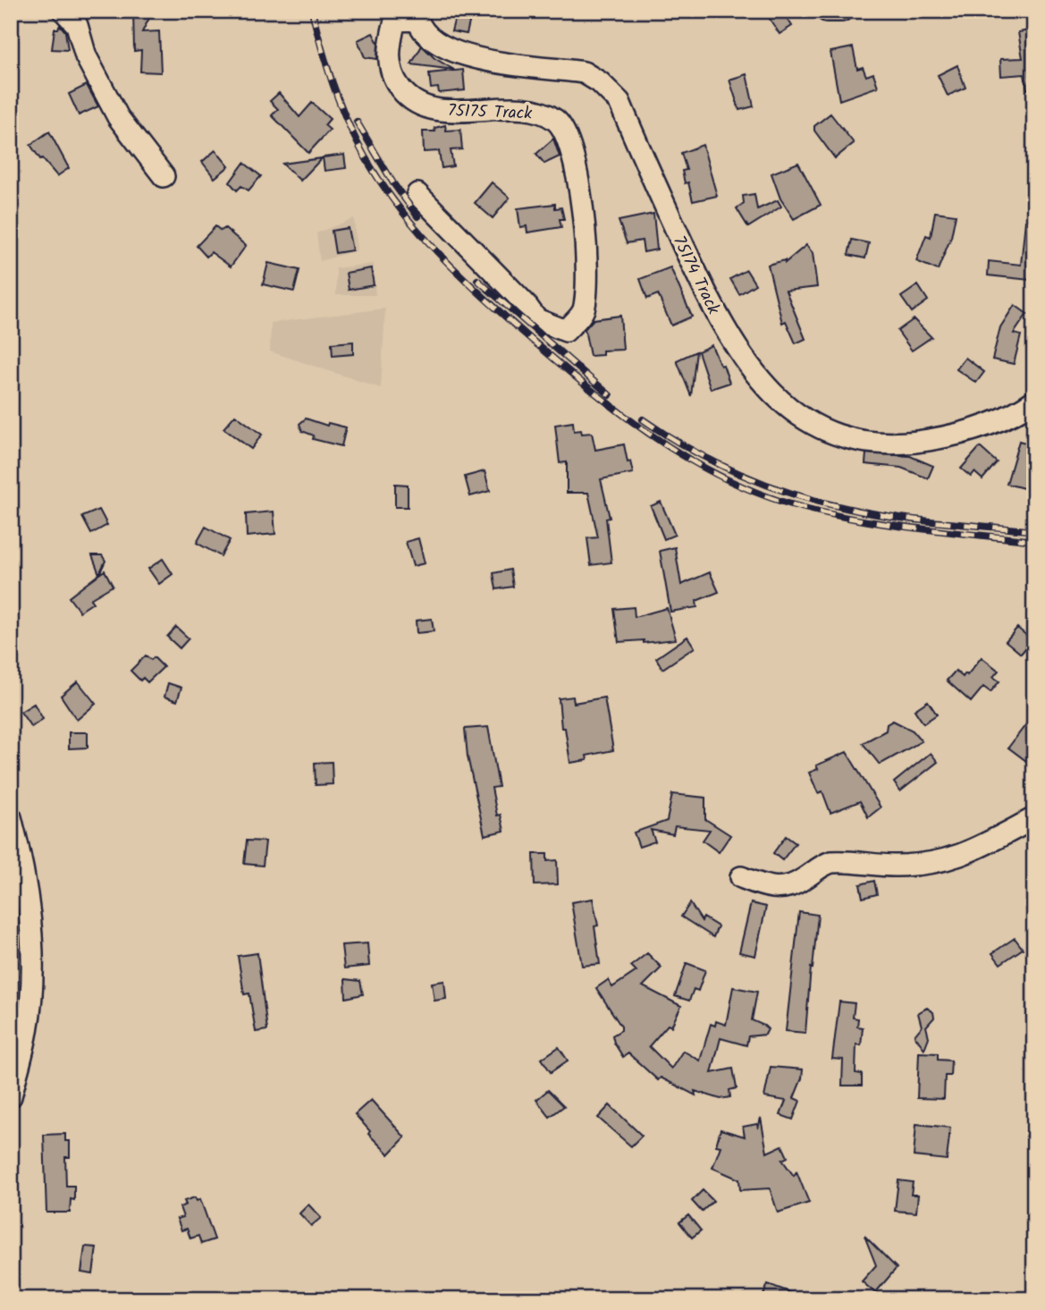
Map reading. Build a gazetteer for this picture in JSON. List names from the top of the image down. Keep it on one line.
{"streets":{"street":["75175 Track","75174 Track"]},"crossings":[["75175 Track","75174 Track"]]}
